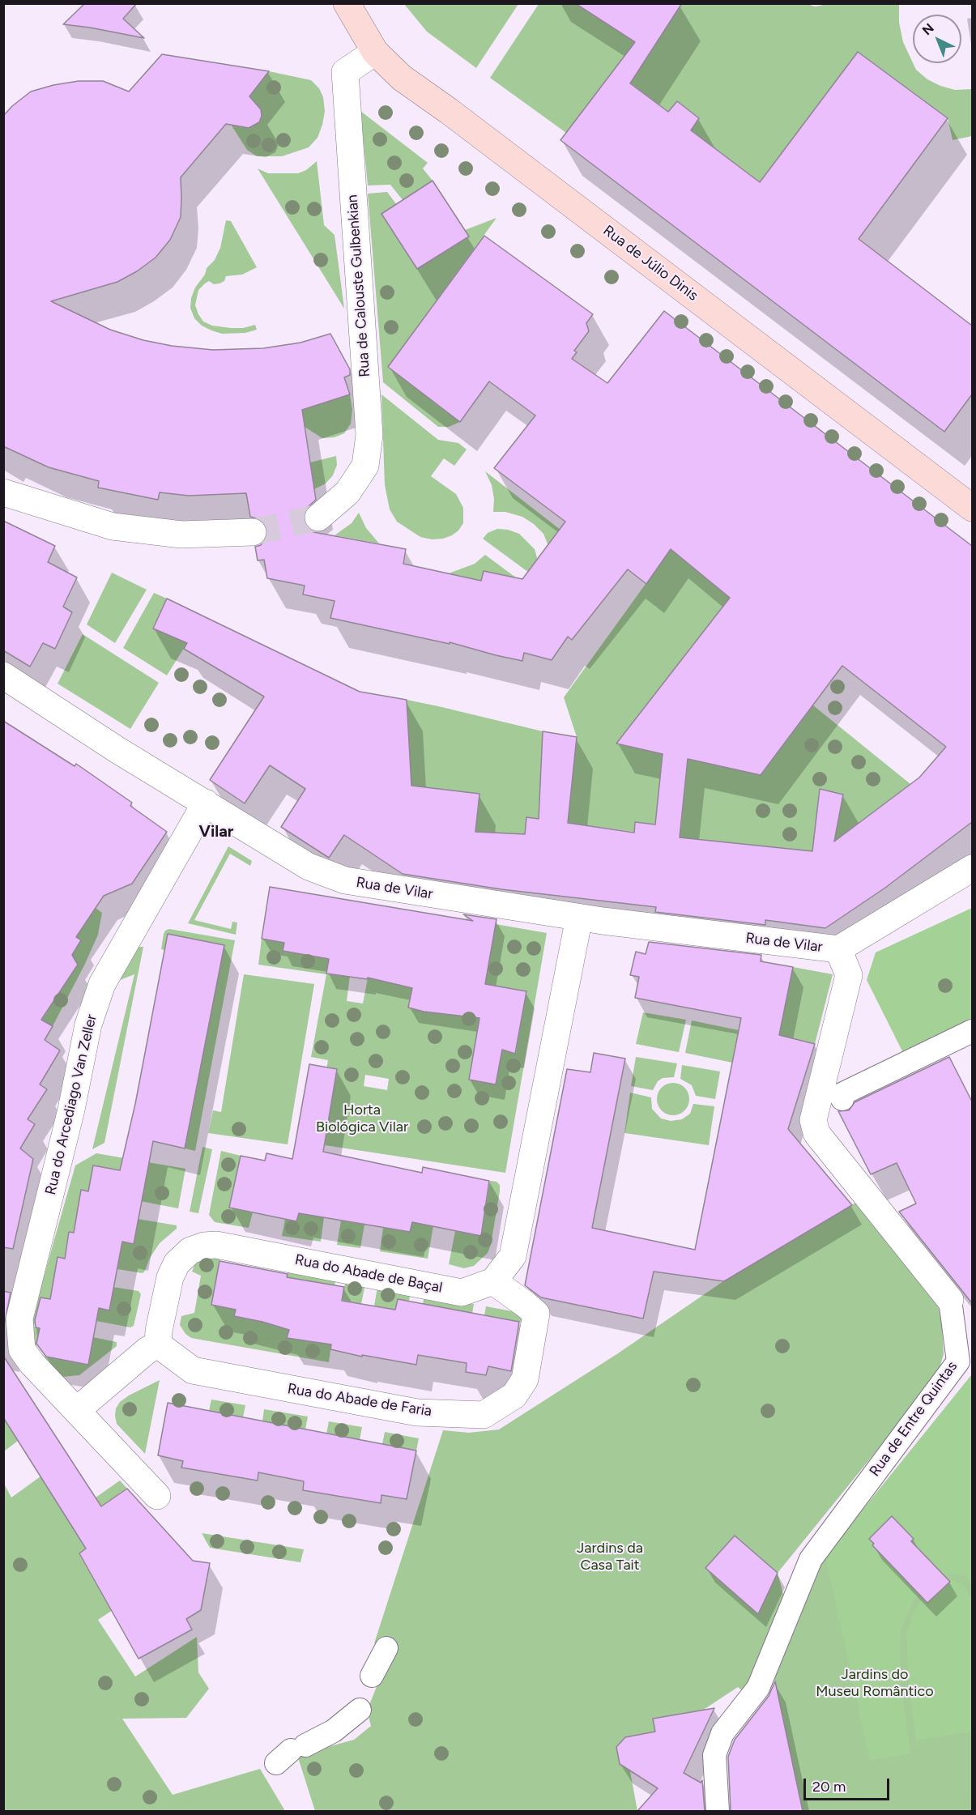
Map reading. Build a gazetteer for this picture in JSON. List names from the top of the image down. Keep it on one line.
{"streets":{"main road":["Rua de Júlio Dinis"],"street":["Rua de Calouste Gulbenkian","Rua de Vilar","Rua do Arcediago Van Zeller","Rua do Abade de Baçal","Rua do Abade de Faria","Rua de Entre Quintas"]},"crossings":[["Rua de Júlio Dinis","Rua de Calouste Gulbenkian"],["Rua de Vilar","Rua do Arcediago Van Zeller"],["Rua de Vilar","Rua de Entre Quintas"],["Rua do Abade de Baçal","Rua do Abade de Faria"]],"districts":["Vilar"],"parks":["Horta Biológica Vilar","Jardins da Casa Tait","Jardins do Museu Romântico"],"scale_bar":"20 m","north":"top left"}
